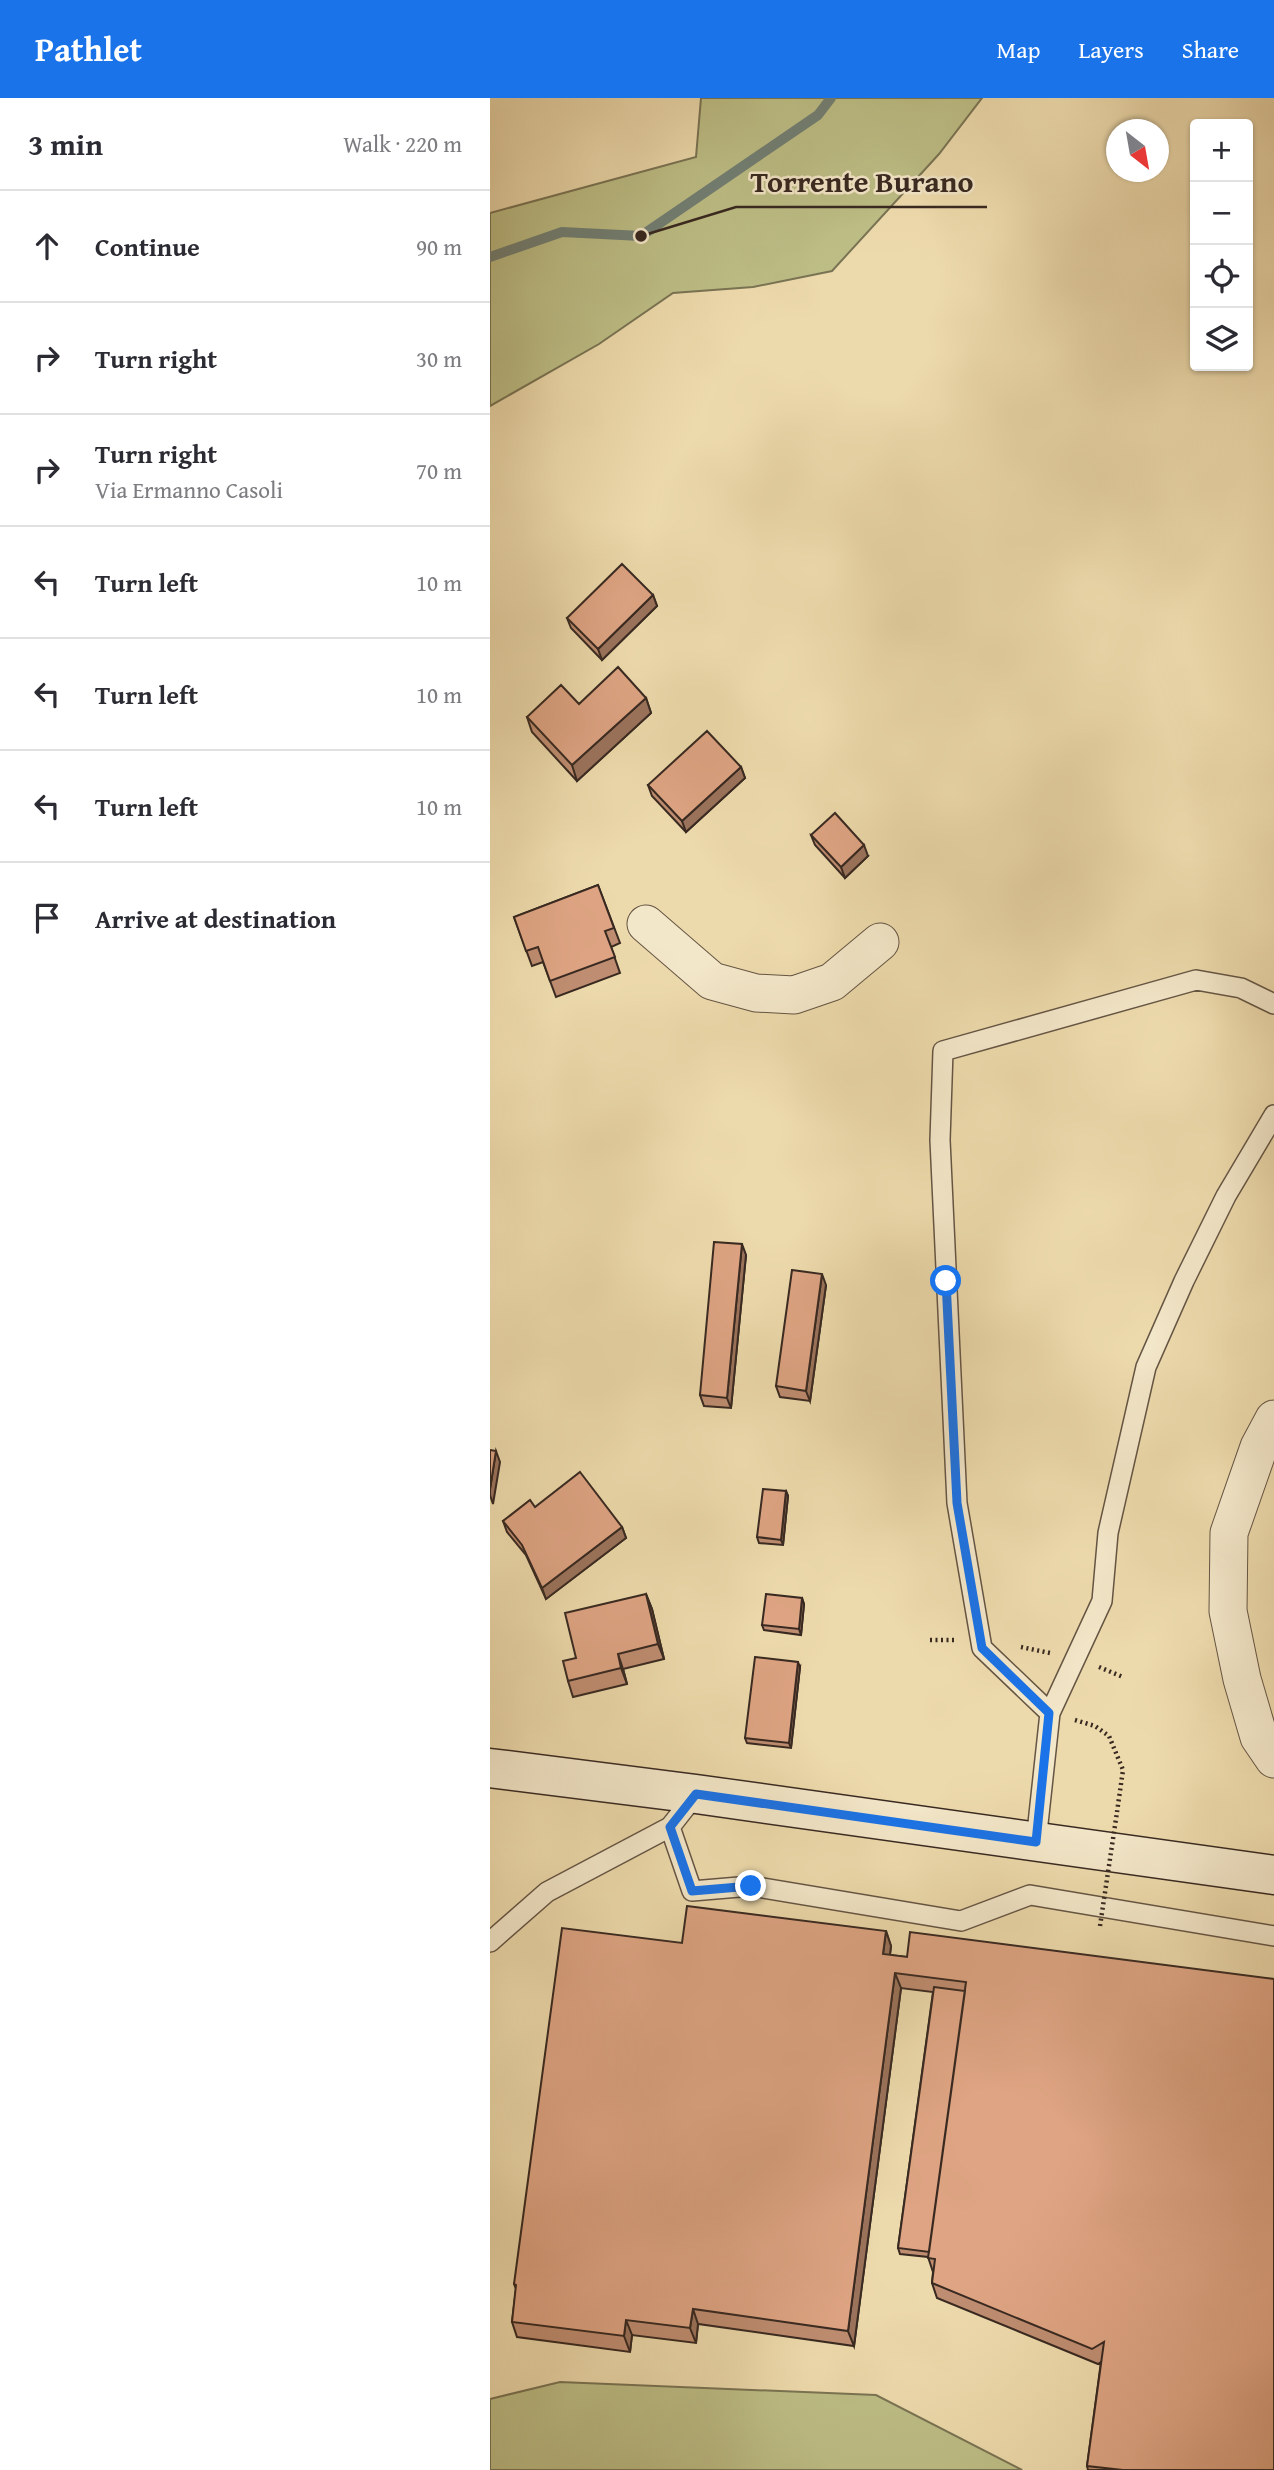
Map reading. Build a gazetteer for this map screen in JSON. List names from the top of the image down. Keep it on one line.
{"places":["Torrente Burano"],"north":"bottom right","page":{"header":"Pathlet","nav":["Map","Layers","Share"],"heading":["3 min","Walk · 220 m"],"map_buttons":["+","−"],"list":[["Continue","90 m"],["Turn right","30 m"],["Turn right","Via Ermanno Casoli","70 m"],["Turn left","10 m"],["Turn left","10 m"],["Turn left","10 m"],"Arrive at destination"]}}
